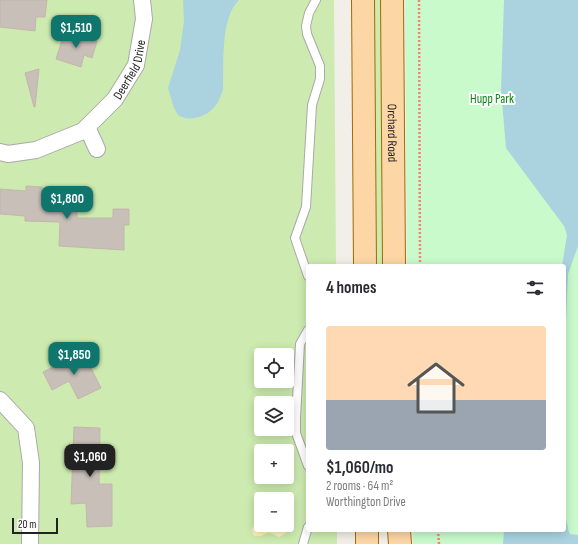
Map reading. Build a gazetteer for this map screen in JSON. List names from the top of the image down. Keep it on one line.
{"streets":{"main road":["Orchard Road"],"street":["Deerfield Drive"]},"parks":["Hupp Park"],"scale_bar":"20 m","page":{"price":["$1,510","$1,800","$1,850","$1,060"],"heading":"4 homes","list":[{"name":"$1,060/mo","note":"2 rooms · 64 m² · Worthington Drive"}],"map_buttons":["+","−"],"scale":"20 m"}}
